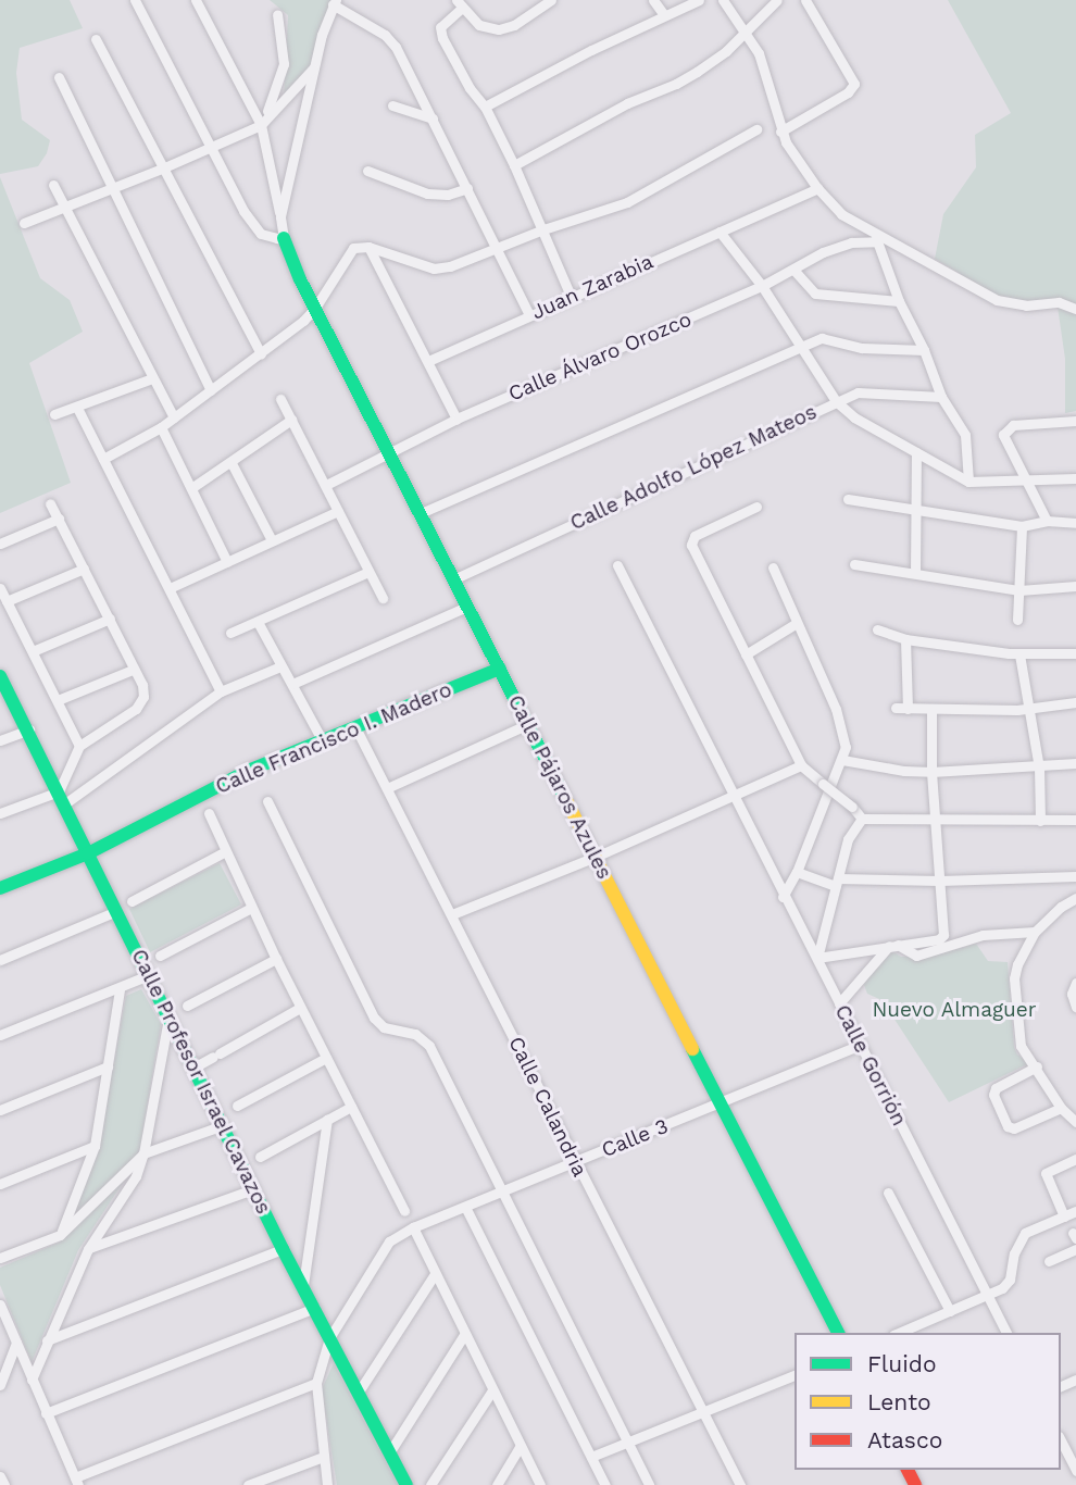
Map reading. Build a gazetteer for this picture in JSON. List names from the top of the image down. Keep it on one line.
{"streets":{"street":["Juan Zarabia","Calle Álvaro Orozco","Calle Adolfo López Mateos","Calle Francisco I. Madero","Calle Pájaros Azules","Calle Gorrión","Calle Profesor Israel Cavazos","Calle Calandria","Calle 3"]},"crossings":[["Calle Álvaro Orozco","Calle Pájaros Azules"],["Calle Adolfo López Mateos","Calle Pájaros Azules"],["Calle Francisco I. Madero","Calle Pájaros Azules"],["Calle Francisco I. Madero","Calle Profesor Israel Cavazos"],["Calle Francisco I. Madero","Calle Calandria"],["Calle Pájaros Azules","Calle 3"],["Calle Gorrión","Calle 3"],["Calle Profesor Israel Cavazos","Calle 3"],["Calle Calandria","Calle 3"]],"parks":["Nuevo Almaguer"],"legend":["Fluido","Lento","Atasco"]}
